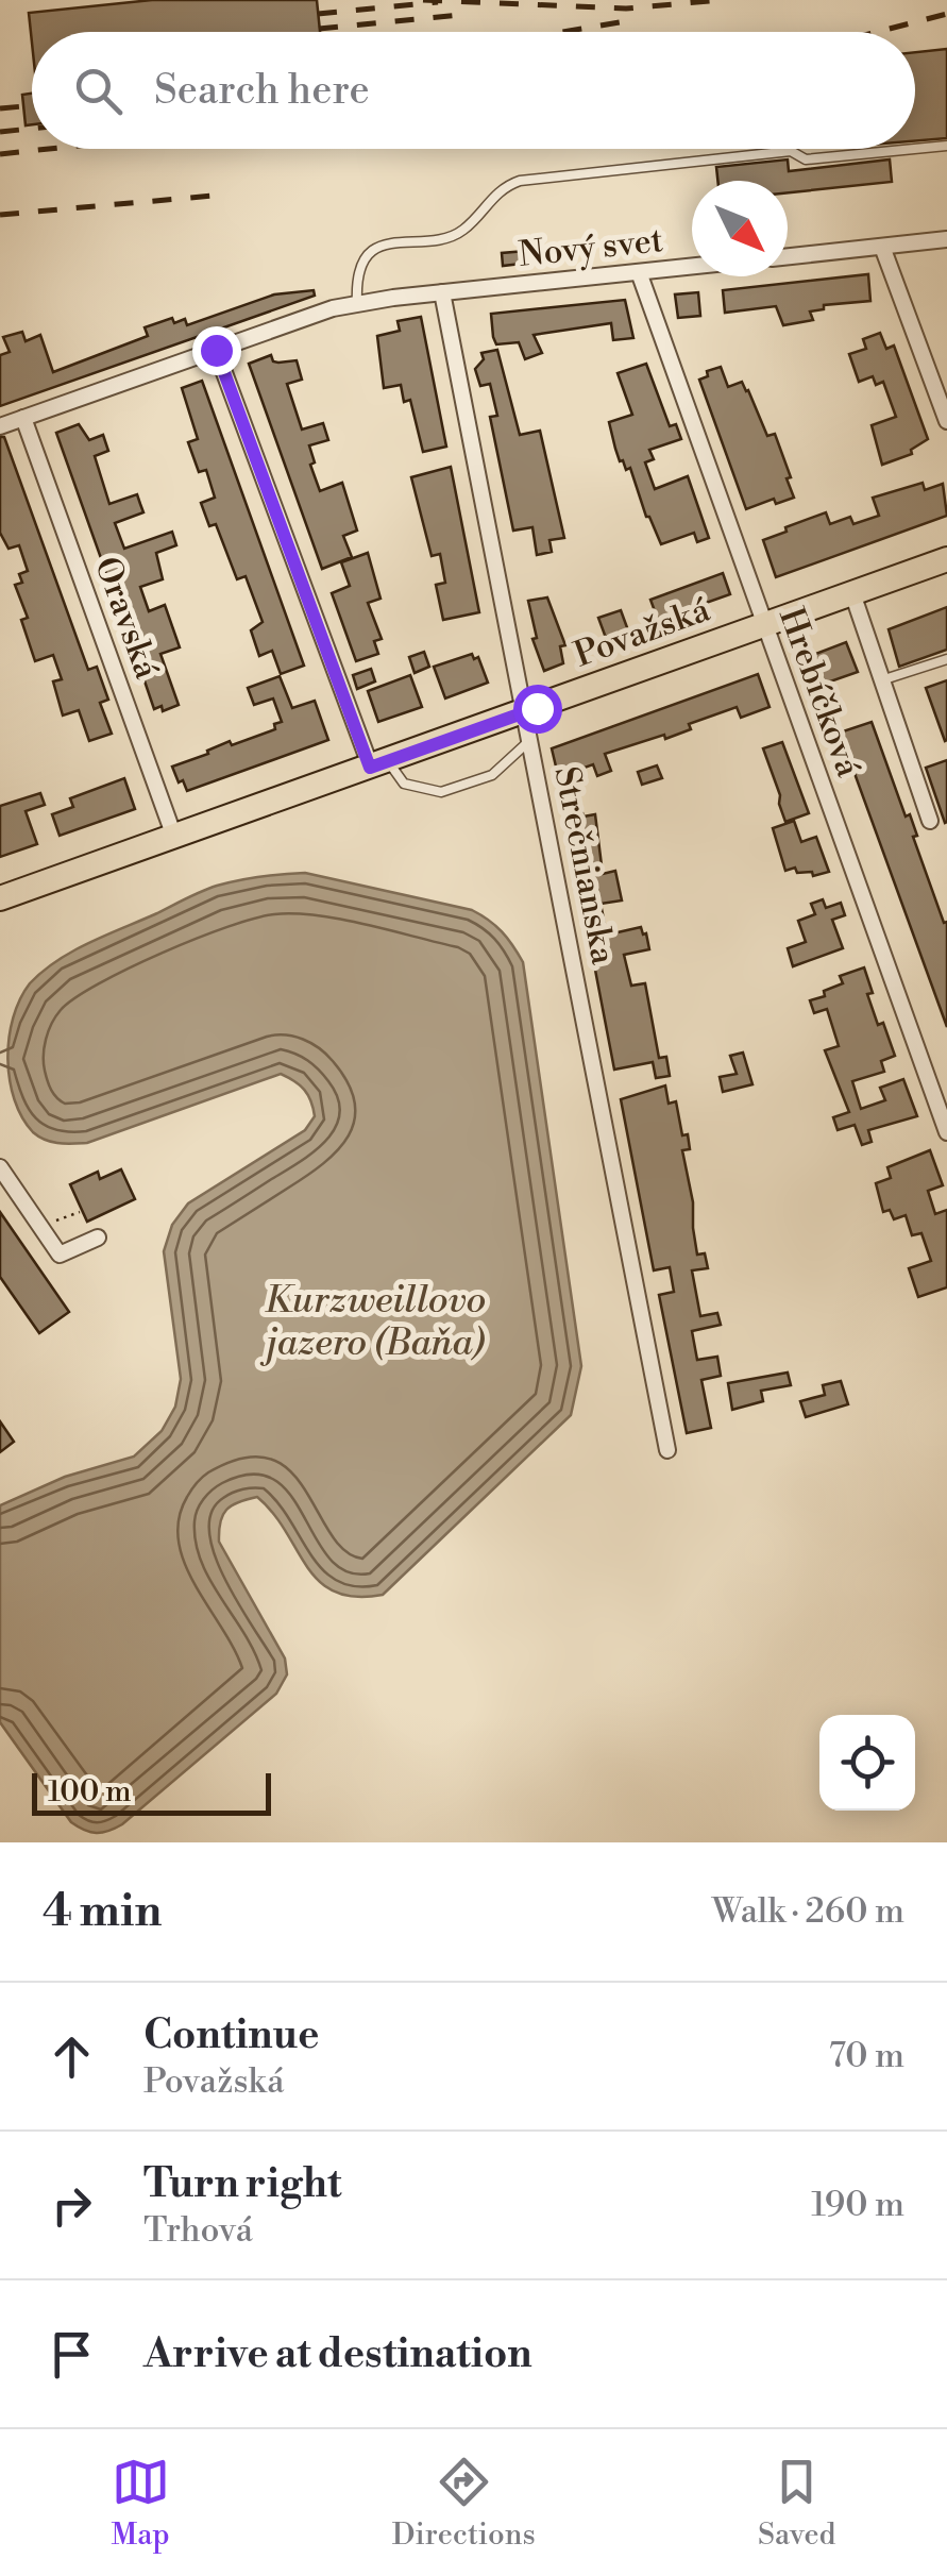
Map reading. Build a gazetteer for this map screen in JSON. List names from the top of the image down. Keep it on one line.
{"streets":{"main road":["Považská"],"street":["Nový svet","Oravská","Hrebíčková","Strečnianska"]},"crossings":[["Nový svet","Oravská"],["Nový svet","Hrebíčková"],["Nový svet","Strečnianska"],["Oravská","Považská"],["Považská","Hrebíčková"],["Považská","Strečnianska"]],"water":["Kurzweillovo jazero (Baňa)"],"scale_bar":"100 m","north":"bottom right","page":{"search":"Search here","scale":"100 m","heading":["4 min","Walk · 260 m"],"list":[["Continue","Považská","70 m"],["Turn right","Trhová","190 m"],"Arrive at destination"],"nav":["Map","Directions","Saved"]}}
